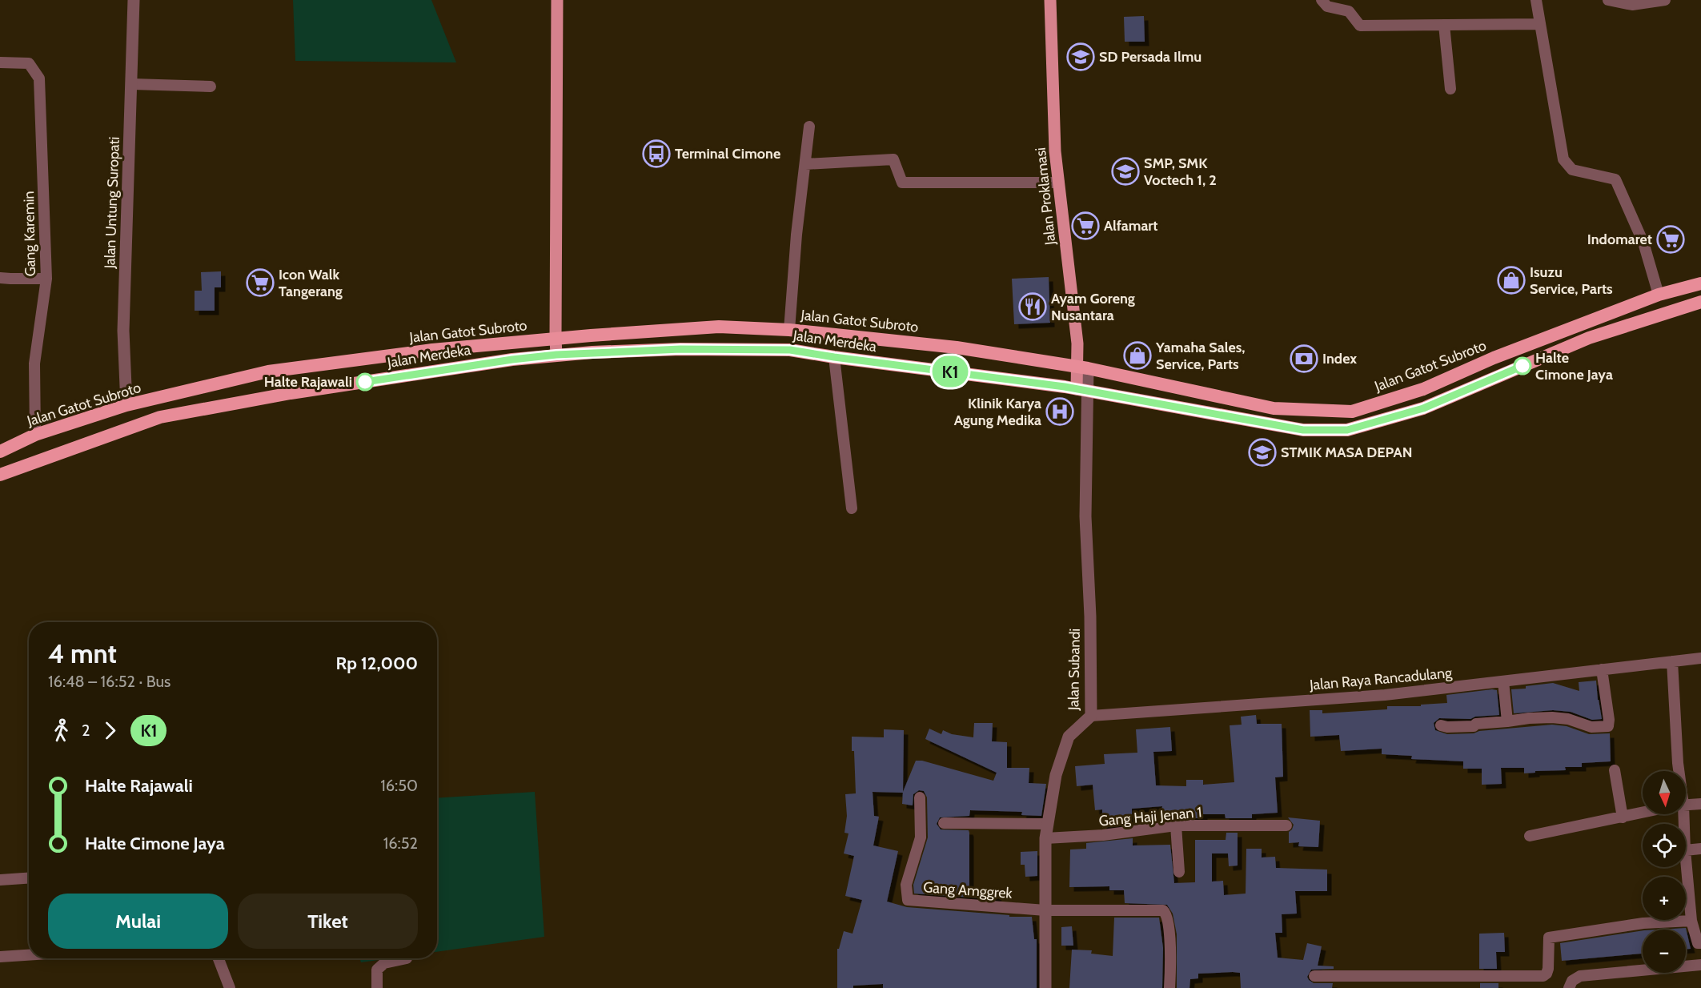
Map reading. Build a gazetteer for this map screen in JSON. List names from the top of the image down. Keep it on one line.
{"streets":{"highway":["Jalan Gatot Subroto","Jalan Merdeka"],"main road":["Jalan Proklamasi"],"street":["Jalan Untung Suropati","Gang Karemin","Jalan Subandi","Jalan Raya Rancadulang","Gang Haji Jenan 1","Gang Amggrek"]},"crossings":[["Jalan Proklamasi","Jalan Gatot Subroto"],["Jalan Proklamasi","Jalan Subandi"],["Jalan Untung Suropati","Jalan Gatot Subroto"],["Gang Karemin","Jalan Gatot Subroto"],["Jalan Gatot Subroto","Jalan Subandi"],["Jalan Merdeka","Jalan Subandi"],["Jalan Subandi","Jalan Raya Rancadulang"],["Jalan Subandi","Gang Haji Jenan 1"],["Jalan Subandi","Gang Amggrek"]],"places":{"school or university":["SD Persada Ilmu","SMP, SMK Voctech 1, 2","STMIK MASA DEPAN"],"bus stop":["Terminal Cimone"],"supermarket":["Alfamart","Indomaret","Icon Walk Tangerang"],"shop":["Isuzu Service, Parts","Yamaha Sales, Service, Parts"],"restaurant":["Ayam Goreng Nusantara"],"bank":["Index"],"other":["Halte Cimone Jaya","Halte Rajawali"],"hospital":["Klinik Karya Agung Medika"]},"lines":["bus line K1"],"north":"bottom","page":{"on_map":"K1","heading":["4 mnt","16:48 – 16:52 · Bus","Rp 12,000"],"legs":["2","K1"],"list":[{"name":"Halte Rajawali","value":"16:50"},{"name":"Halte Cimone Jaya","value":"16:52"}],"map_buttons":["+","−"],"buttons":["Mulai","Tiket"]}}
